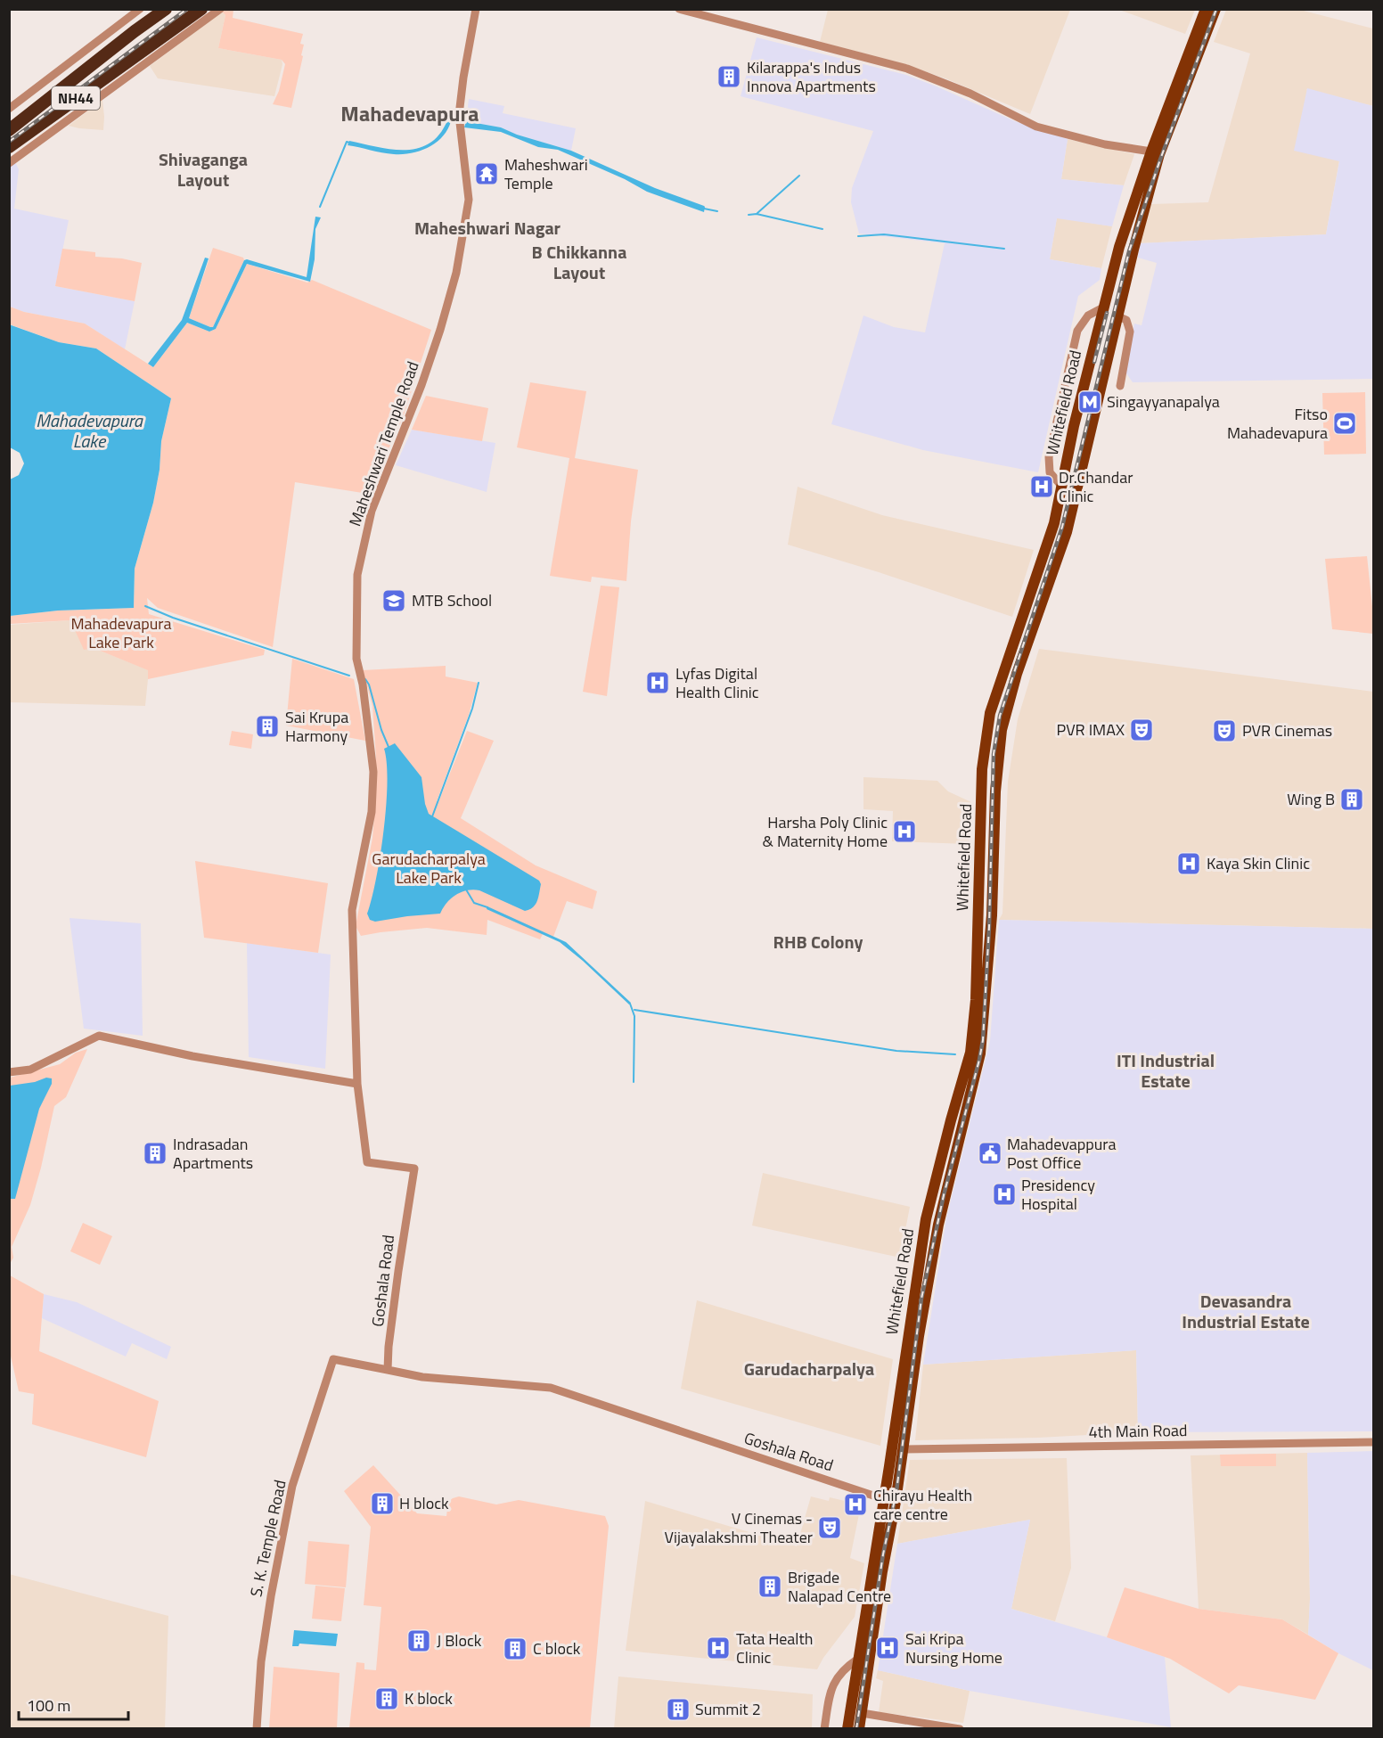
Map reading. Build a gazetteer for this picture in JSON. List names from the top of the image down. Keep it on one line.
{"streets":{"highway":["NH44"],"main road":["Whitefield Road"],"street":["Maheshwari Temple Road","Goshala Road","4th Main Road","S. K. Temple Road"]},"crossings":[["Whitefield Road","Goshala Road"],["Whitefield Road","4th Main Road"],["Maheshwari Temple Road","Goshala Road"],["Goshala Road","S. K. Temple Road"]],"districts":["Mahadevapura","Shivaganga Layout","Maheshwari Nagar","B Chikkanna Layout","RHB Colony","ITI Industrial Estate","Devasandra Industrial Estate","Garudacharpalya"],"water":["Mahadevapura Lake"],"parks":["Mahadevapura Lake Park","Garudacharpalya Lake Park"],"places":{"building":["Kilarappa's Indus Innova Apartments","Sai Krupa Harmony","Wing B","Indrasadan Apartments","H block","Brigade Nalapad Centre","J Block","C block","K block","Summit 2"],"temple":["Maheshwari Temple"],"metro station":["Singayyanapalya"],"sports":["Fitso Mahadevapura"],"hospital":["Dr.Chandar Clinic","Lyfas Digital Health Clinic","Harsha Poly Clinic & Maternity Home","Kaya Skin Clinic","Presidency Hospital","Chirayu Health care centre","Tata Health Clinic","Sai Kripa Nursing Home"],"school or university":["MTB School"],"theatre":["PVR IMAX","PVR Cinemas","V Cinemas - Vijayalakshmi Theater"],"public building":["Mahadevappura Post Office"]},"scale_bar":"100 m"}
